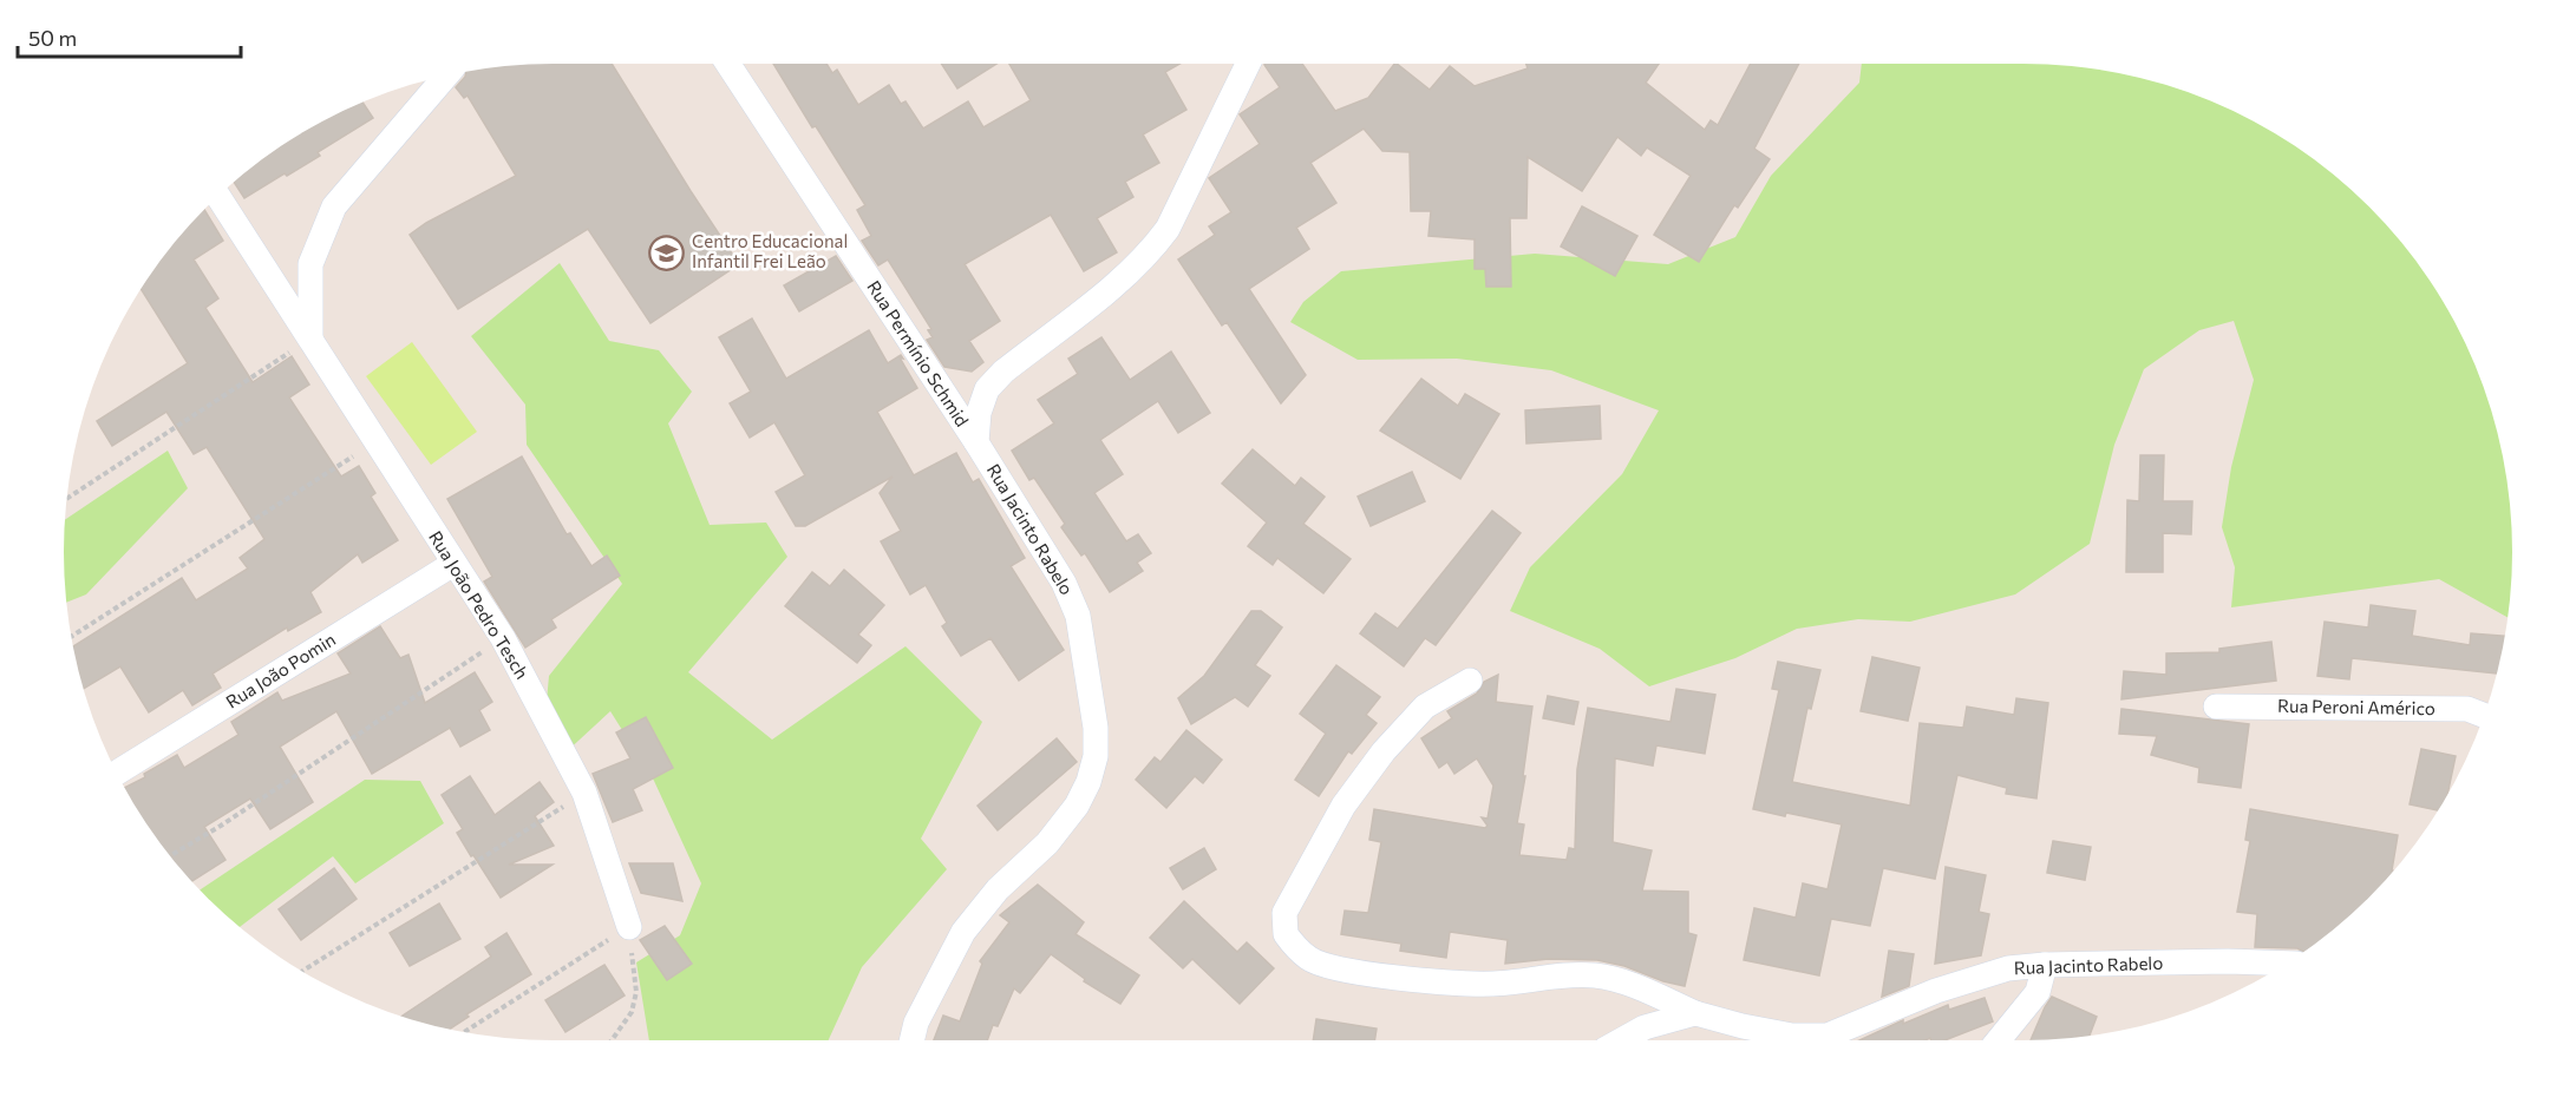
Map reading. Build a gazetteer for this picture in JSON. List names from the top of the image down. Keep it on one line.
{"streets":{"street":["Rua Permínio Schmid","Rua Jacinto Rabelo","Rua João Pedro Tesch","Rua João Pomin","Rua Peroni Américo"]},"crossings":[["Rua Permínio Schmid","Rua Jacinto Rabelo"],["Rua João Pedro Tesch","Rua João Pomin"]],"places":{"school or university":["Centro Educacional Infantil Frei Leão"]},"scale_bar":"50 m"}
